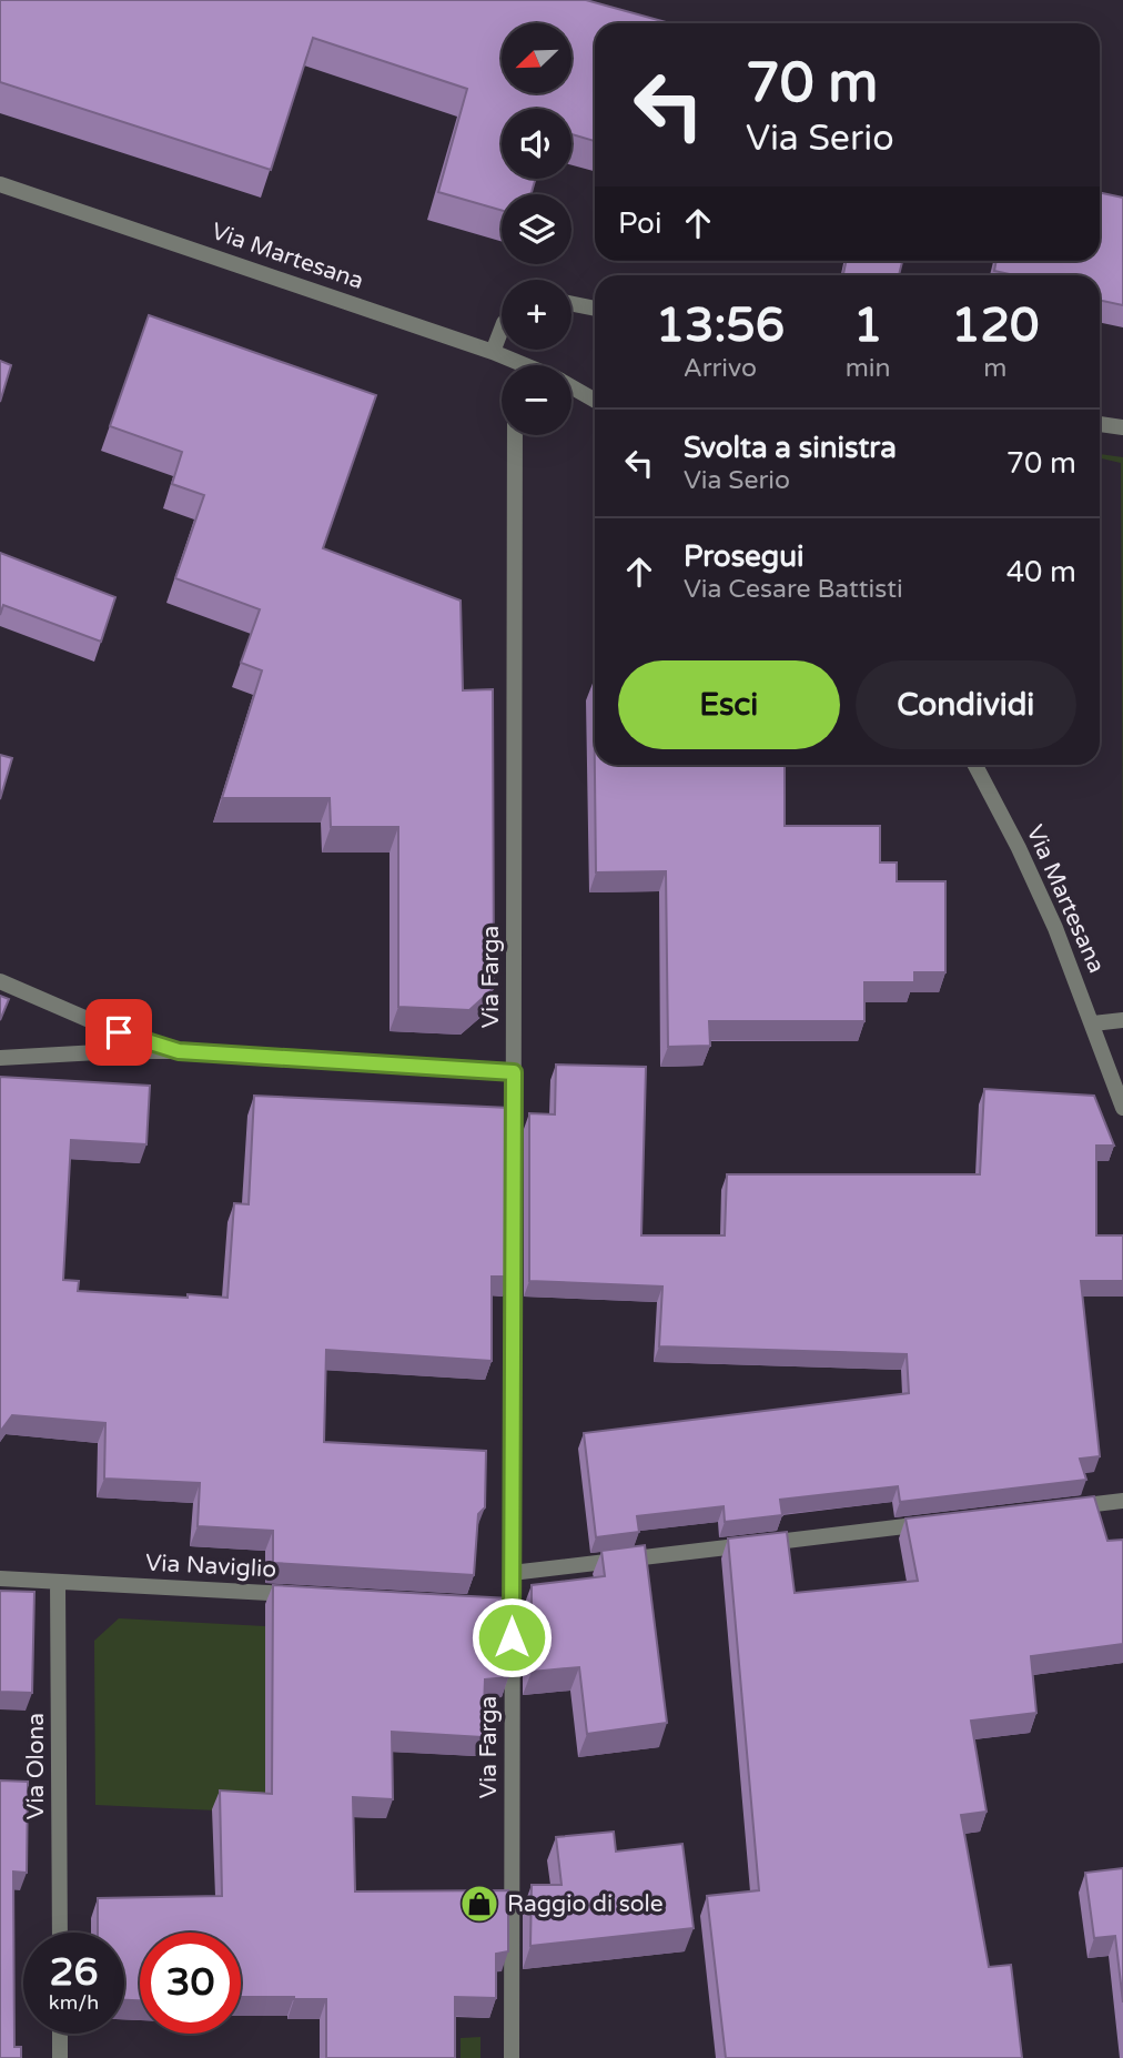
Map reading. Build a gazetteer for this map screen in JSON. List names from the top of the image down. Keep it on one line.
{"streets":{"street":["Via Martesana","Via Farga","Via Naviglio","Via Olona"]},"crossings":[["Via Naviglio","Via Olona"]],"places":{"shop":["Raggio di sole"]},"north":"bottom left","page":{"map_buttons":["+","−"],"turn":["70 m","Via Serio"],"then":"Poi","eta":["13:56","Arrivo","1","min","120","m"],"list":[{"name":"Svolta a sinistra","note":"Via Serio","value":"70 m"},{"name":"Prosegui","note":"Via Cesare Battisti","value":"40 m"}],"buttons":["Esci","Condividi"],"speed":"26 km/h","limit":"30"}}
